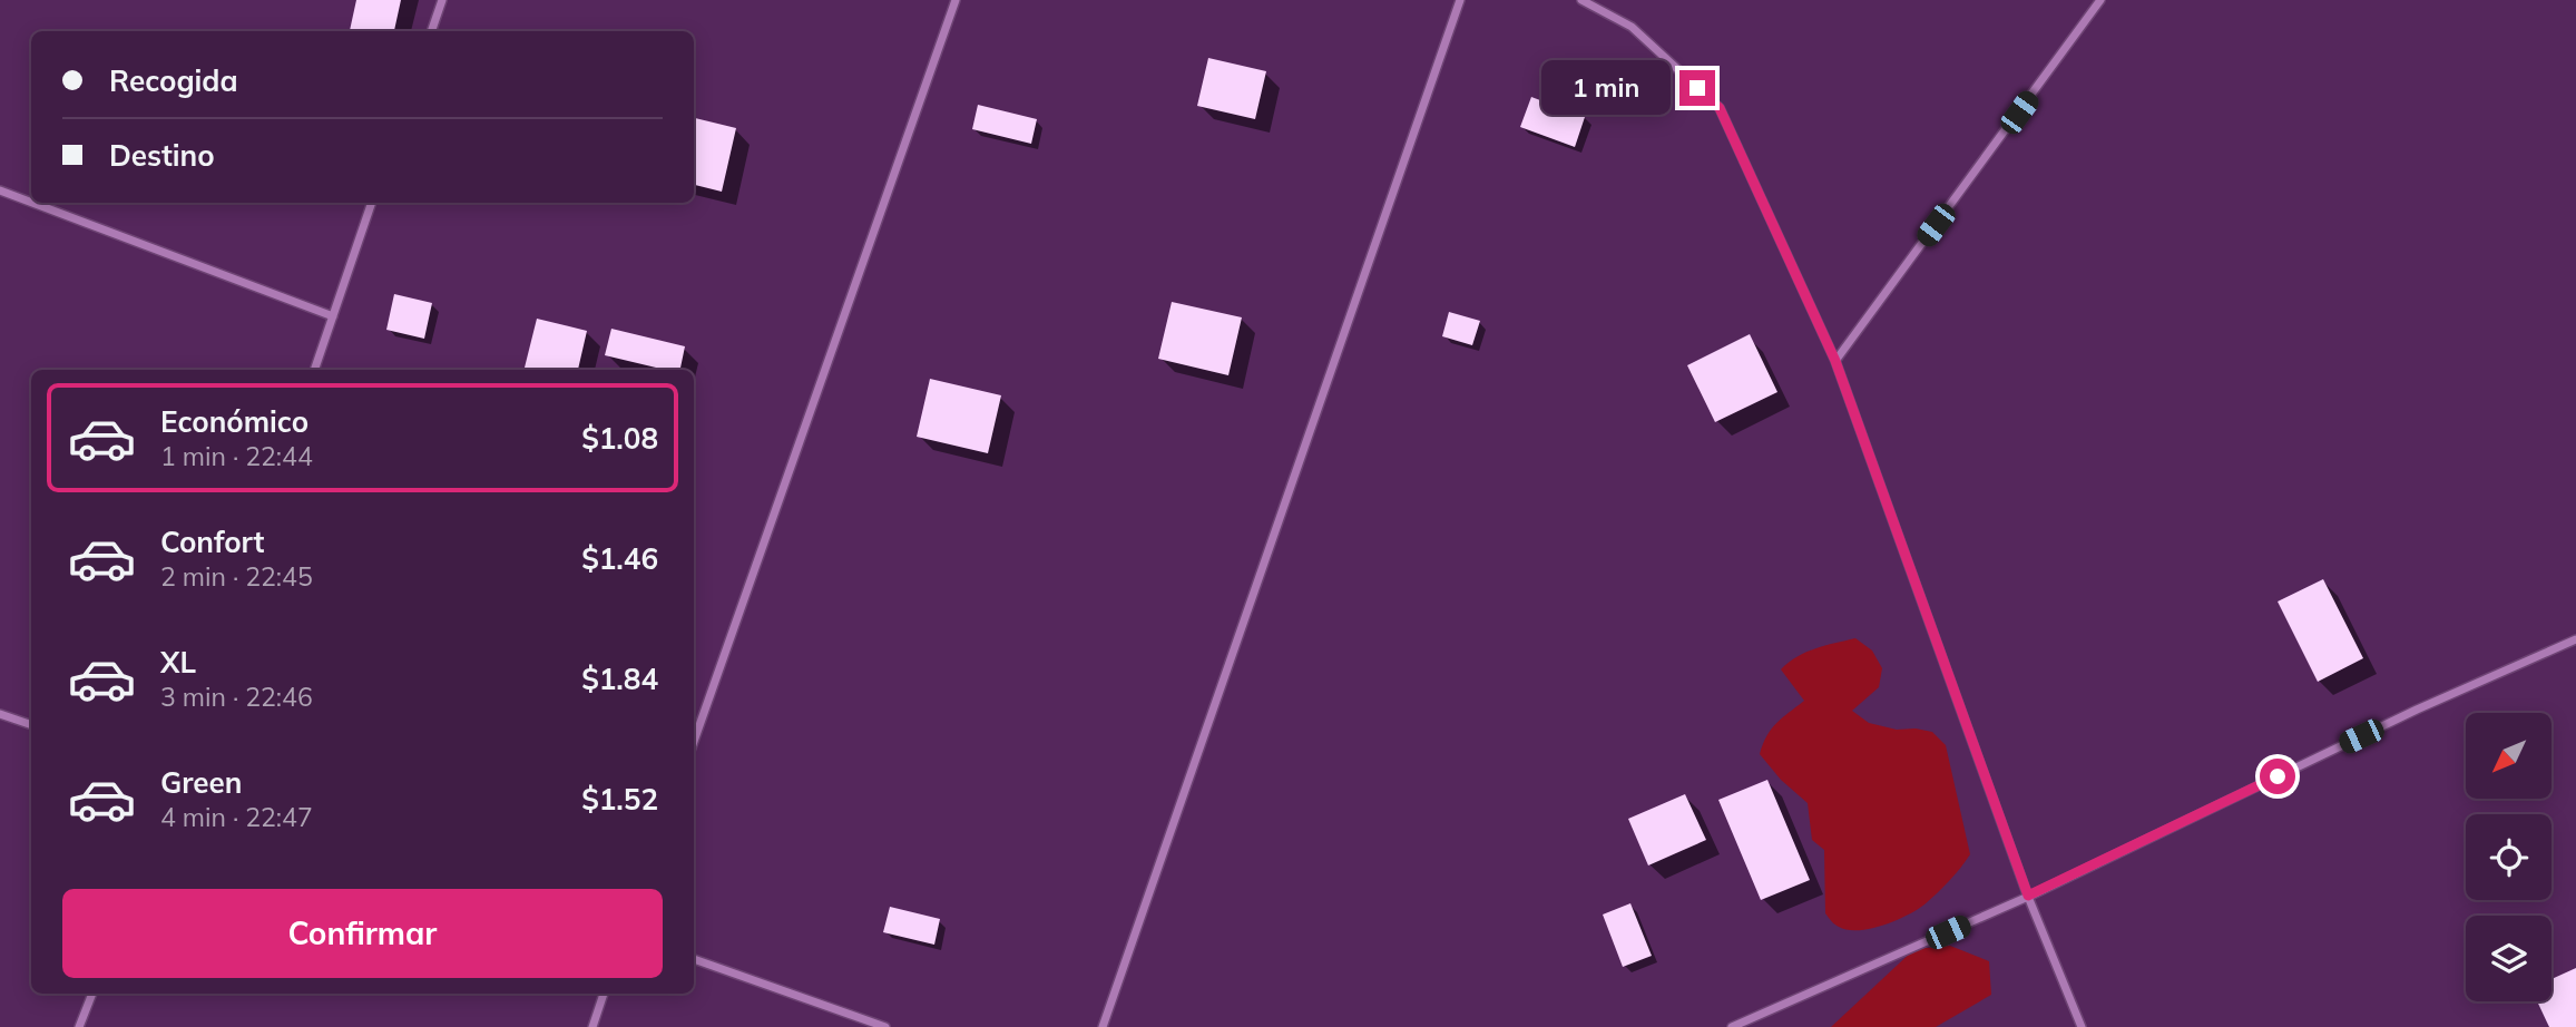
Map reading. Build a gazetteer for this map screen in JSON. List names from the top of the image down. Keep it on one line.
{"north":"bottom left","page":{"banner":["Recogida","Destino"],"bubble":"1 min","list":[{"name":"Económico","note":"1 min · 22:44","value":"$1.08"},{"name":"Confort","note":"2 min · 22:45","value":"$1.46"},{"name":"XL","note":"3 min · 22:46","value":"$1.84"},{"name":"Green","note":"4 min · 22:47","value":"$1.52"}],"buttons":"Confirmar"}}
